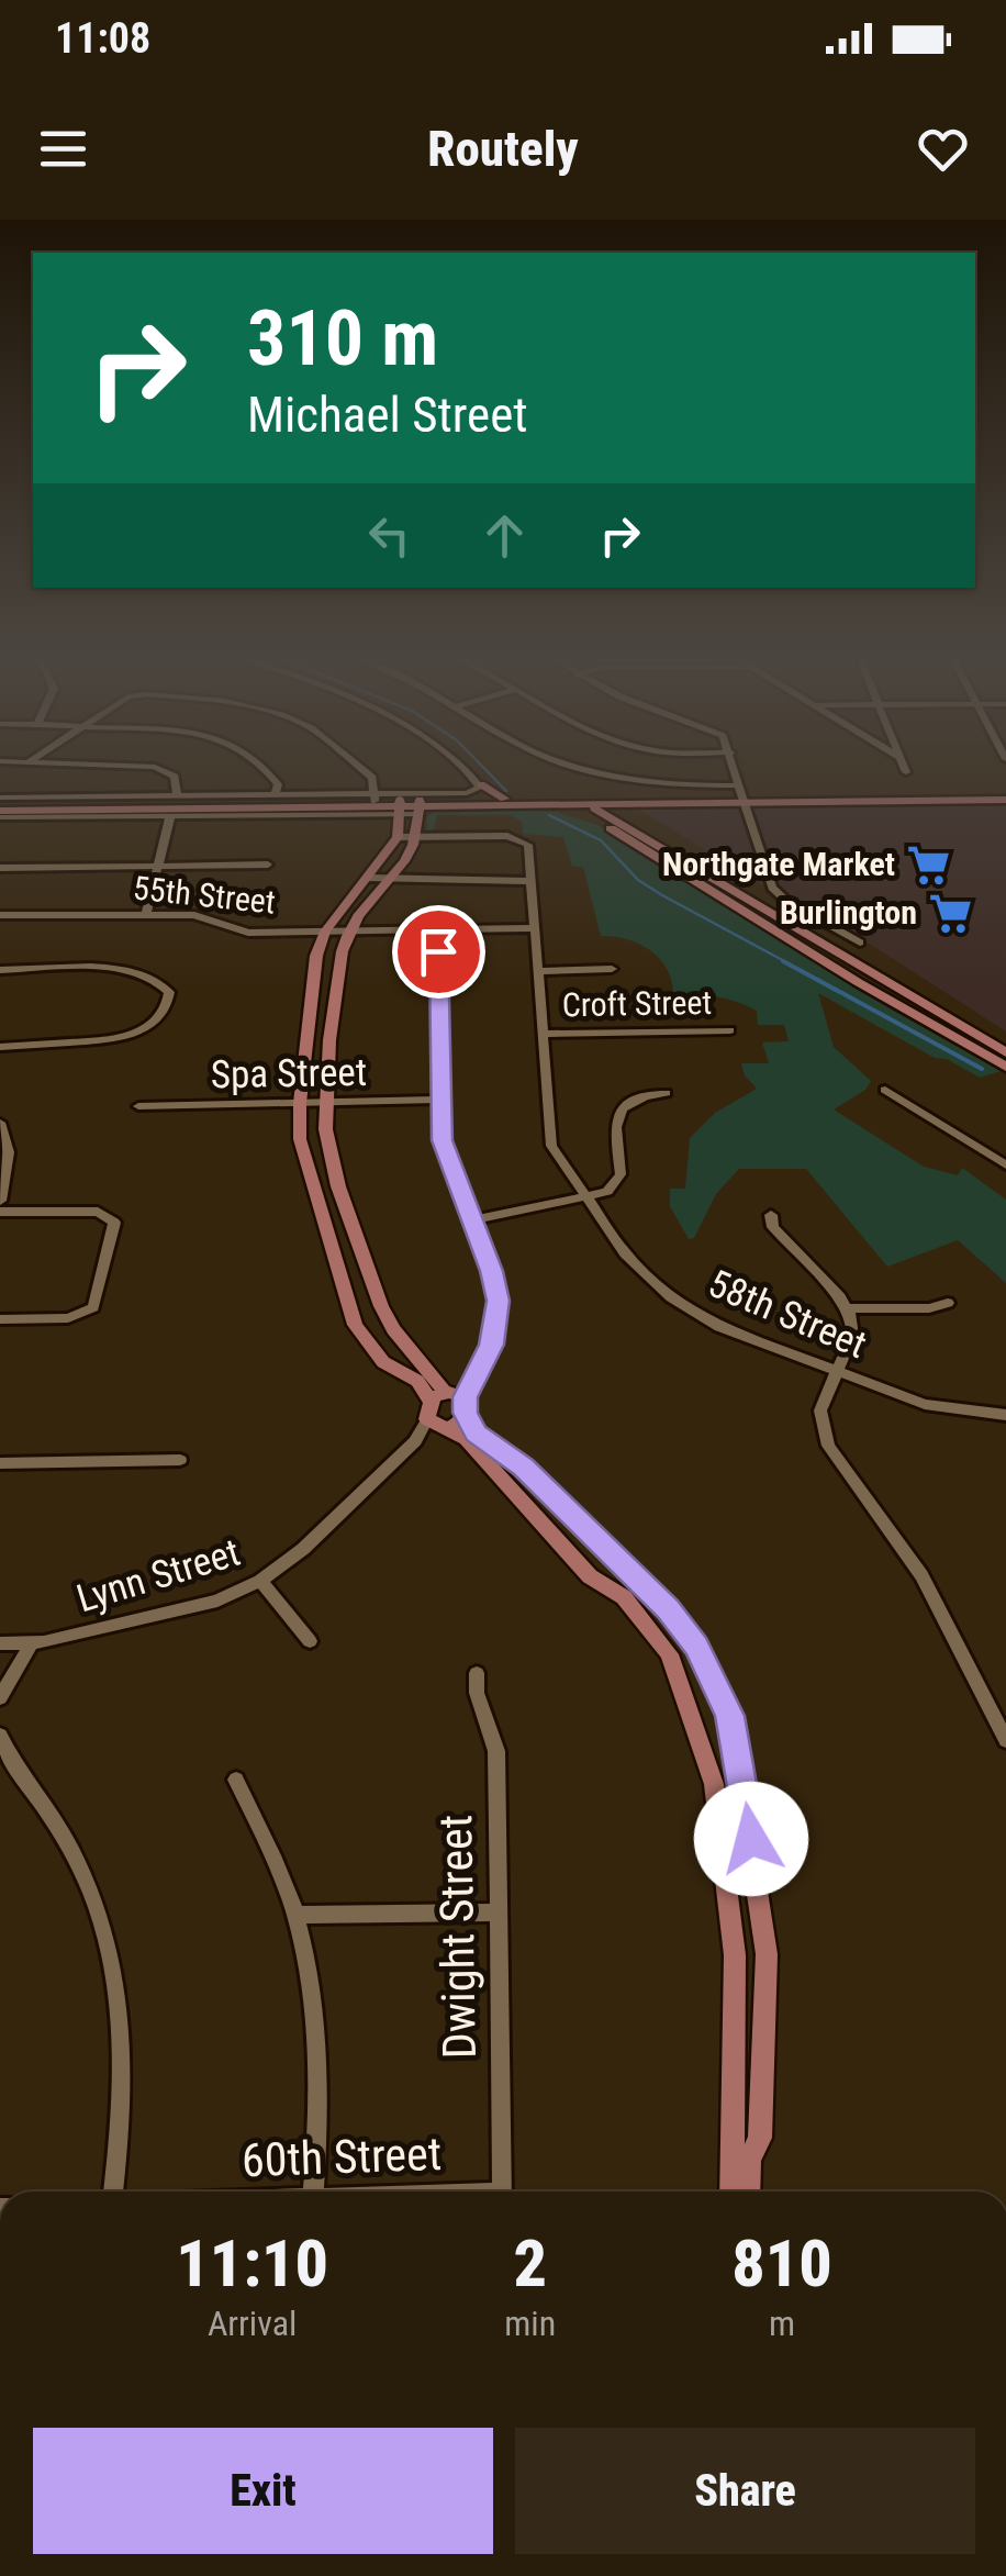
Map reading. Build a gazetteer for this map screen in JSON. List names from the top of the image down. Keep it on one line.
{"streets":{"street":["55th Street","Croft Street","Spa Street","58th Street","Lynn Street","Dwight Street"]},"places":{"supermarket":["Northgate Market","Burlington"]},"page":{"status":"11:08","header":"Routely","turn":["310 m","Michael Street"],"eta":["11:10","Arrival","2","min","810","m"],"buttons":["Exit","Share"]}}
